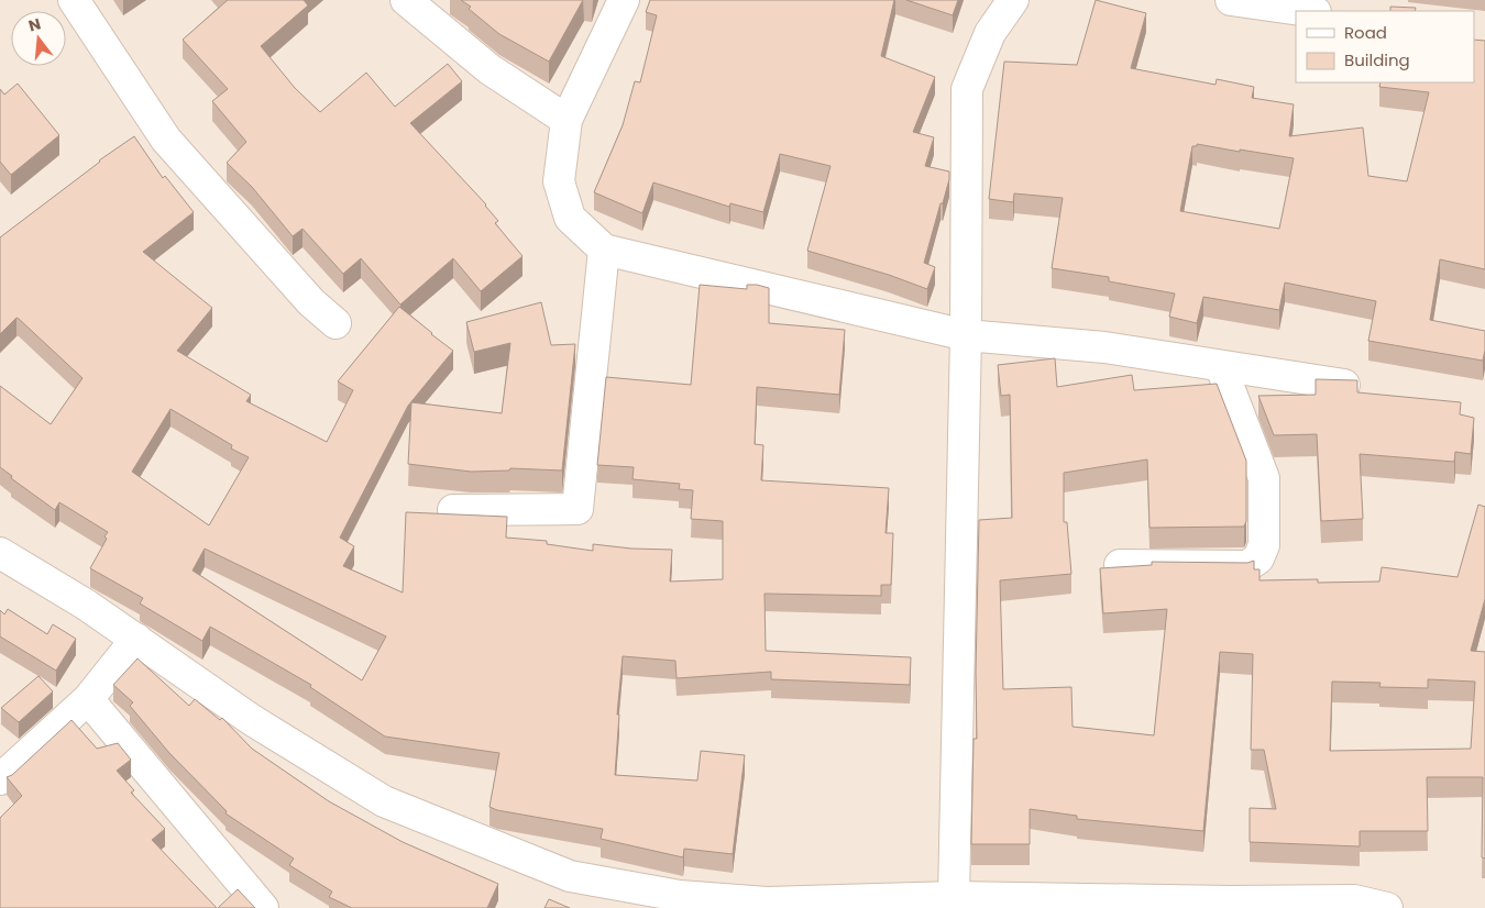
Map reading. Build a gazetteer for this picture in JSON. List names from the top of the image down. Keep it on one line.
{"legend":["Road","Building"],"north":"top"}
